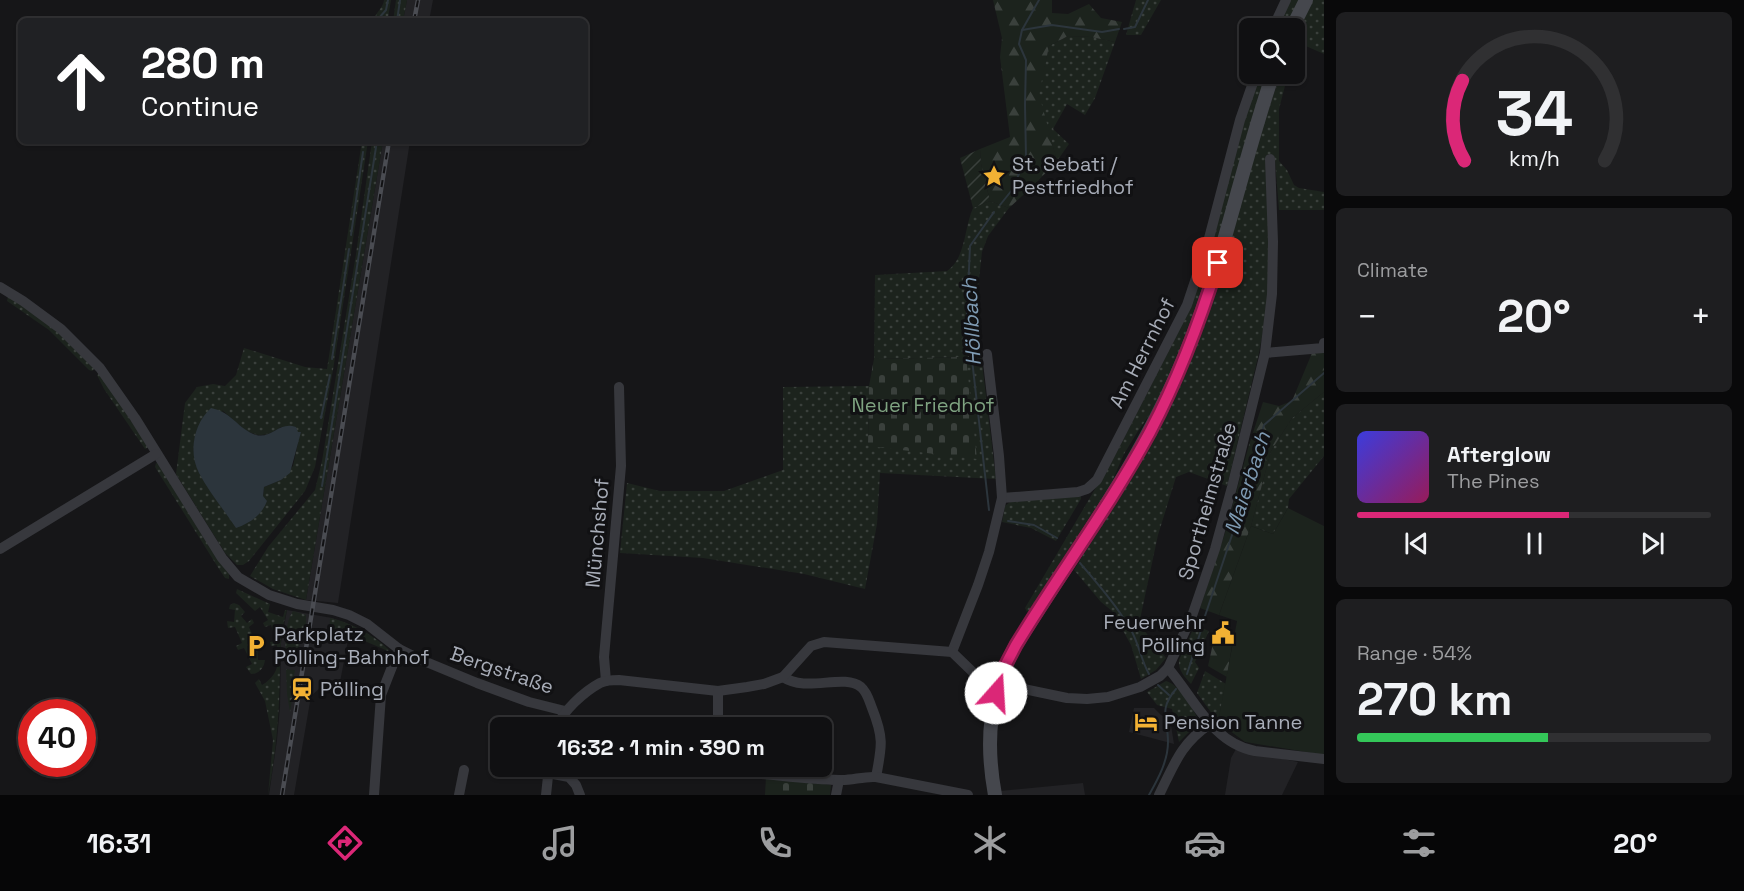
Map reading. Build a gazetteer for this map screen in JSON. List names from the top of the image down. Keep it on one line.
{"streets":{"street":["Am Herrnhof","Sportheimstraße","Münchshof","Bergstraße"]},"crossings":[["Münchshof","Bergstraße"]],"water":["Höllbach","Maierbach"],"parks":["Neuer Friedhof"],"places":{"place":["St. Sebati / Pestfriedhof"],"public building":["Feuerwehr Pölling"],"parking":["Parkplatz Pölling-Bahnhof"],"station":["Pölling"],"hotel":["Pension Tanne"]},"page":{"turn":["280 m","Continue"],"tile":["Climate",["Range · 54%","270 km"]],"heat":["−","20°","+"],"song":["Afterglow","The Pines"],"limit":"40","trip":"16:32 · 1 min · 390 m","tabs":["16:31","20°"],"gauge":["34","km/h"]}}
